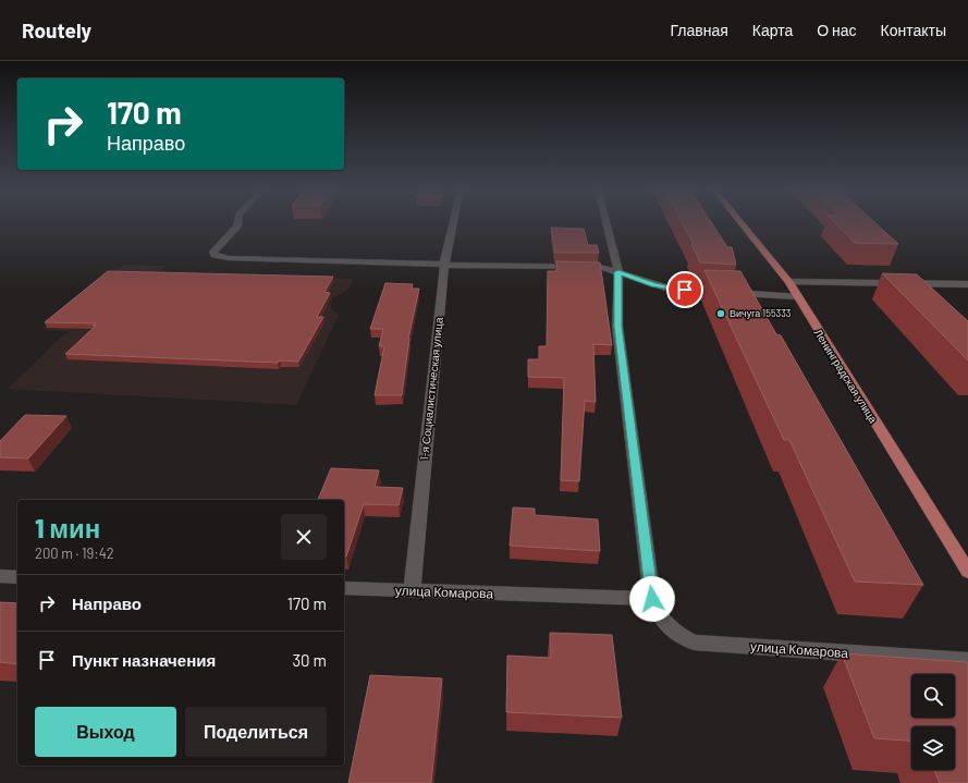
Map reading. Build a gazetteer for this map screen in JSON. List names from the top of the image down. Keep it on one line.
{"streets":{"main road":["Ленинградская улица"],"street":["1-я Социалистическая улица","улица Комарова"]},"crossings":[["1-я Социалистическая улица","улица Комарова"]],"places":["Вичуга 155333"],"page":{"header":"Routely","nav":["Главная","Карта","О нас","Контакты"],"turn":["170 m","Направо"],"heading":["1 мин","200 m · 19:42"],"list":[{"name":"Направо","value":"170 m"},{"name":"Пункт назначения","value":"30 m"}],"buttons":["Выход","Поделиться"]}}
